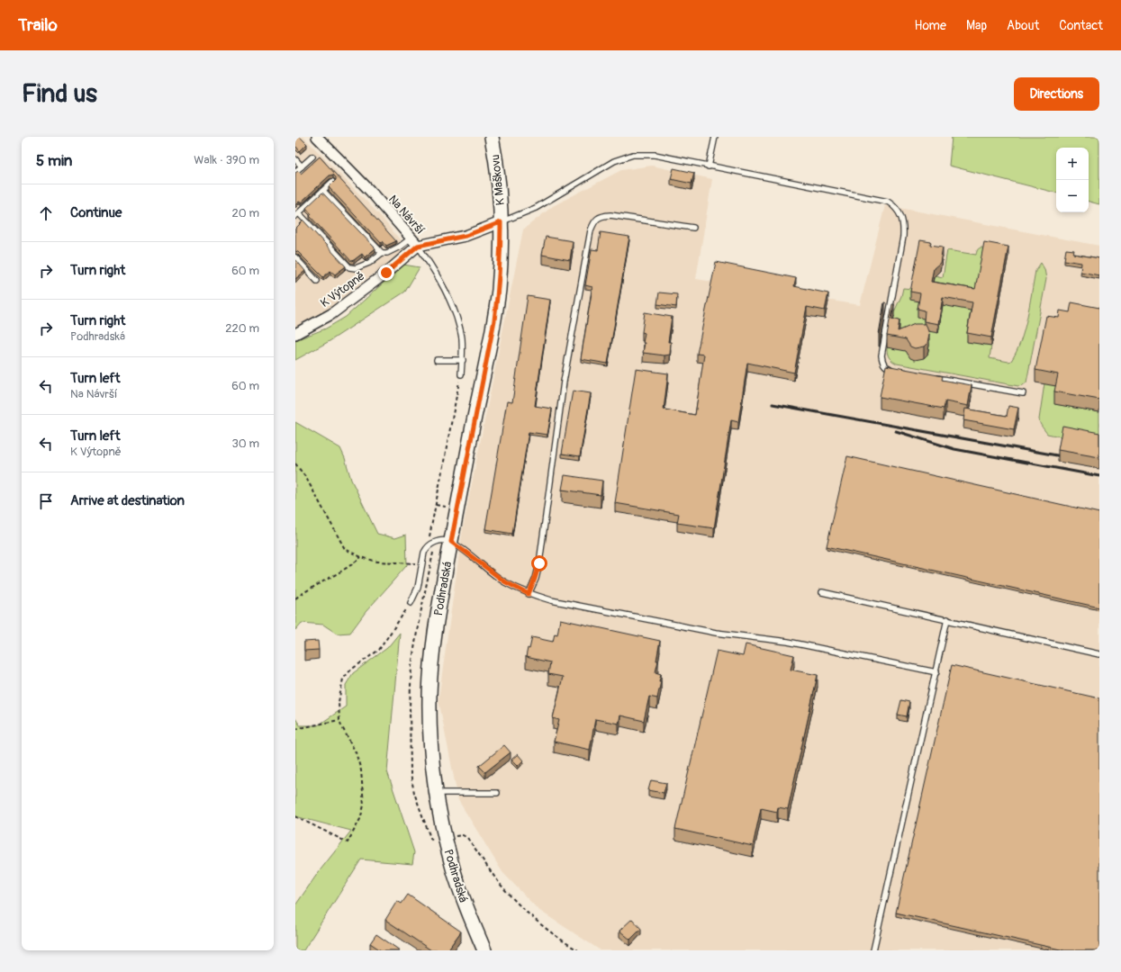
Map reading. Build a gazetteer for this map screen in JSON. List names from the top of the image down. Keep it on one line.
{"streets":{"main road":["K Maškovu","Podhradská"],"street":["Na Návrší","K Výtopně"]},"crossings":[["K Maškovu","Na Návrší"],["K Maškovu","Podhradská"],["Na Návrší","K Výtopně"],["Na Návrší","Podhradská"]],"page":{"header":"Trailo","nav":["Home","Map","About","Contact"],"buttons":"Directions","title":"Find us","heading":["5 min","Walk · 390 m"],"map_buttons":["+","−"],"list":[["Continue","20 m"],["Turn right","60 m"],["Turn right","Podhradská","220 m"],["Turn left","Na Návrší","60 m"],["Turn left","K Výtopně","30 m"],"Arrive at destination"]}}
